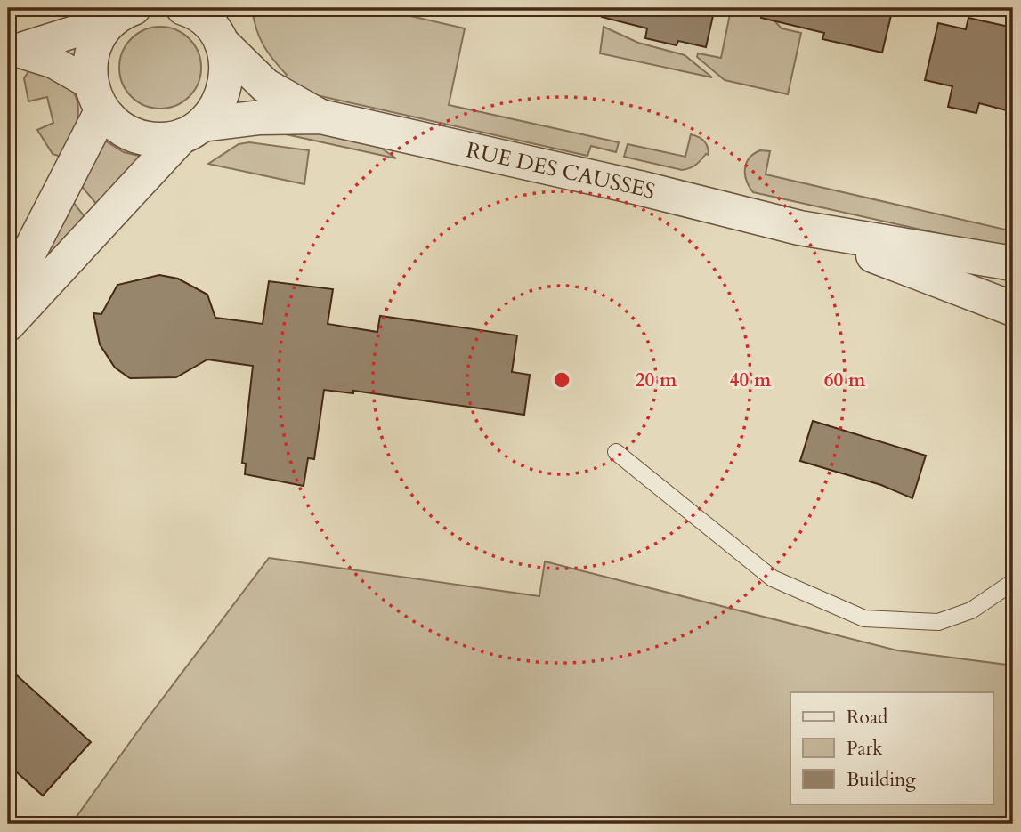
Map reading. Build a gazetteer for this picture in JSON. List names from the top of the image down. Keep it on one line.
{"streets":{"street":["RUE DES CAUSSES"]},"legend":["Road","Park","Building"],"rings":["20 m","40 m","60 m"]}
